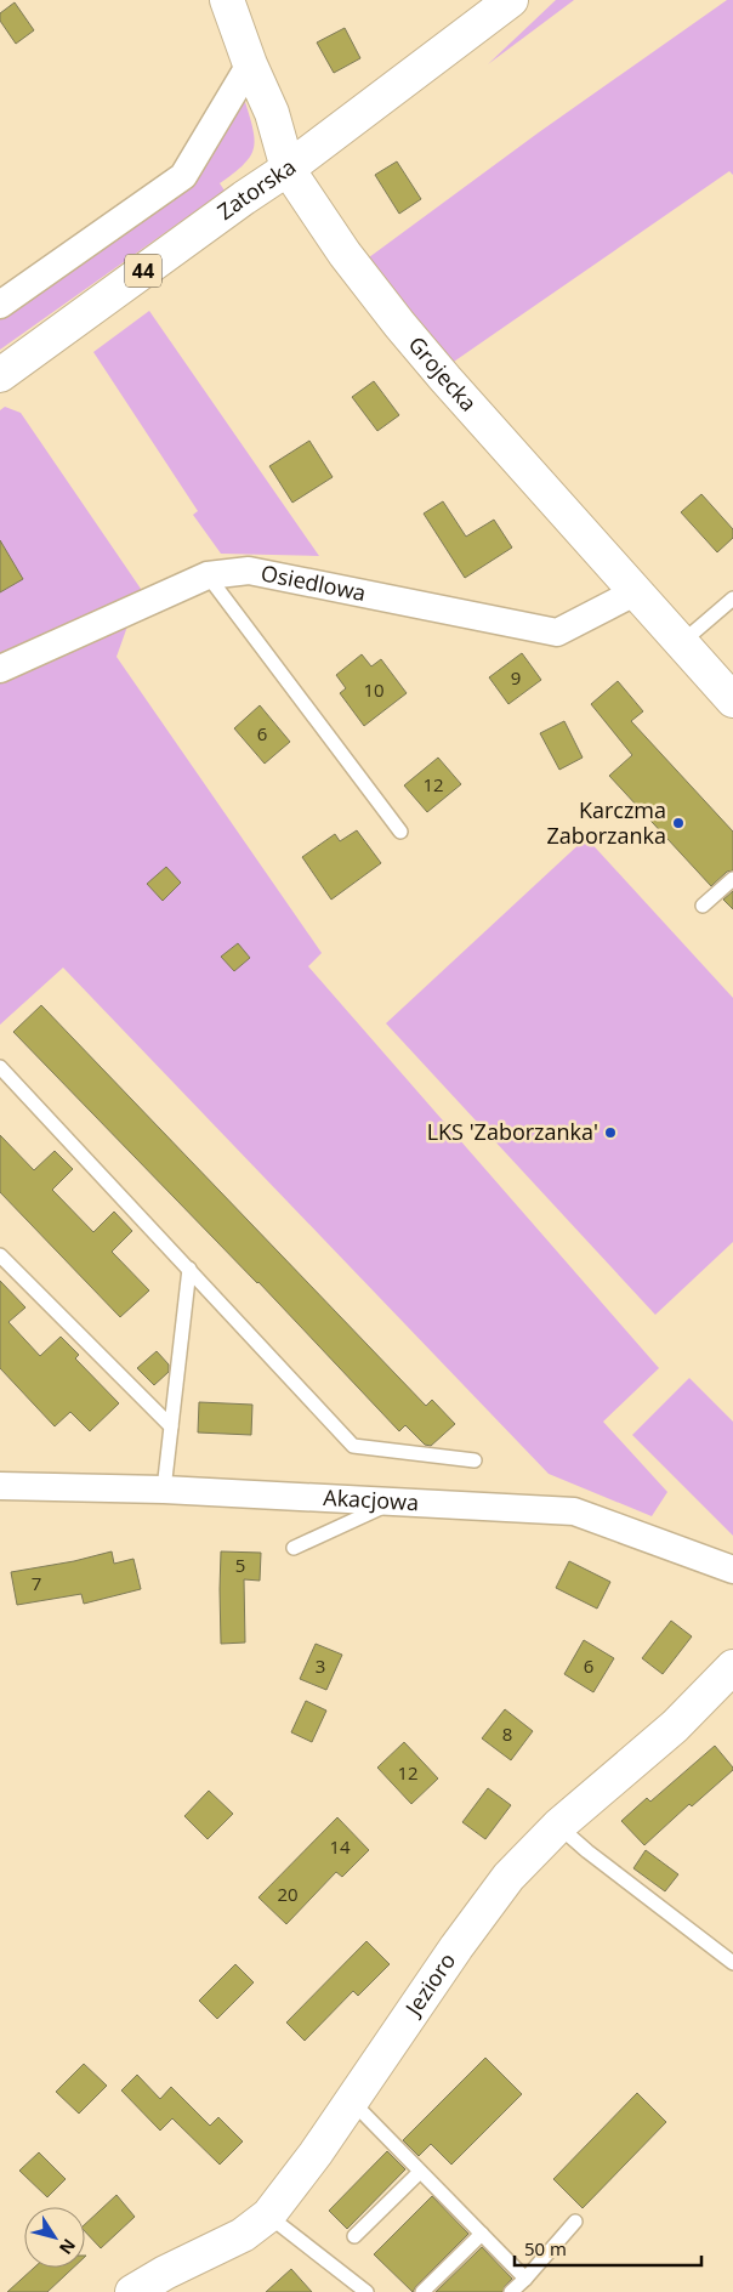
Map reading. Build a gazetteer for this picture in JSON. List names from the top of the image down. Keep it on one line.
{"streets":{"street":["Zatorska","44","Grojecka","Osiedlowa","Akacjowa","Jezioro"]},"crossings":[["Zatorska","Grojecka"],["Grojecka","Osiedlowa"]],"places":["Karczma Zaborzanka","LKS 'Zaborzanka'"],"house_numbers":["9","10","6","12","5","7","3","6","8","12","14","20"],"scale_bar":"50 m","north":"bottom right"}
